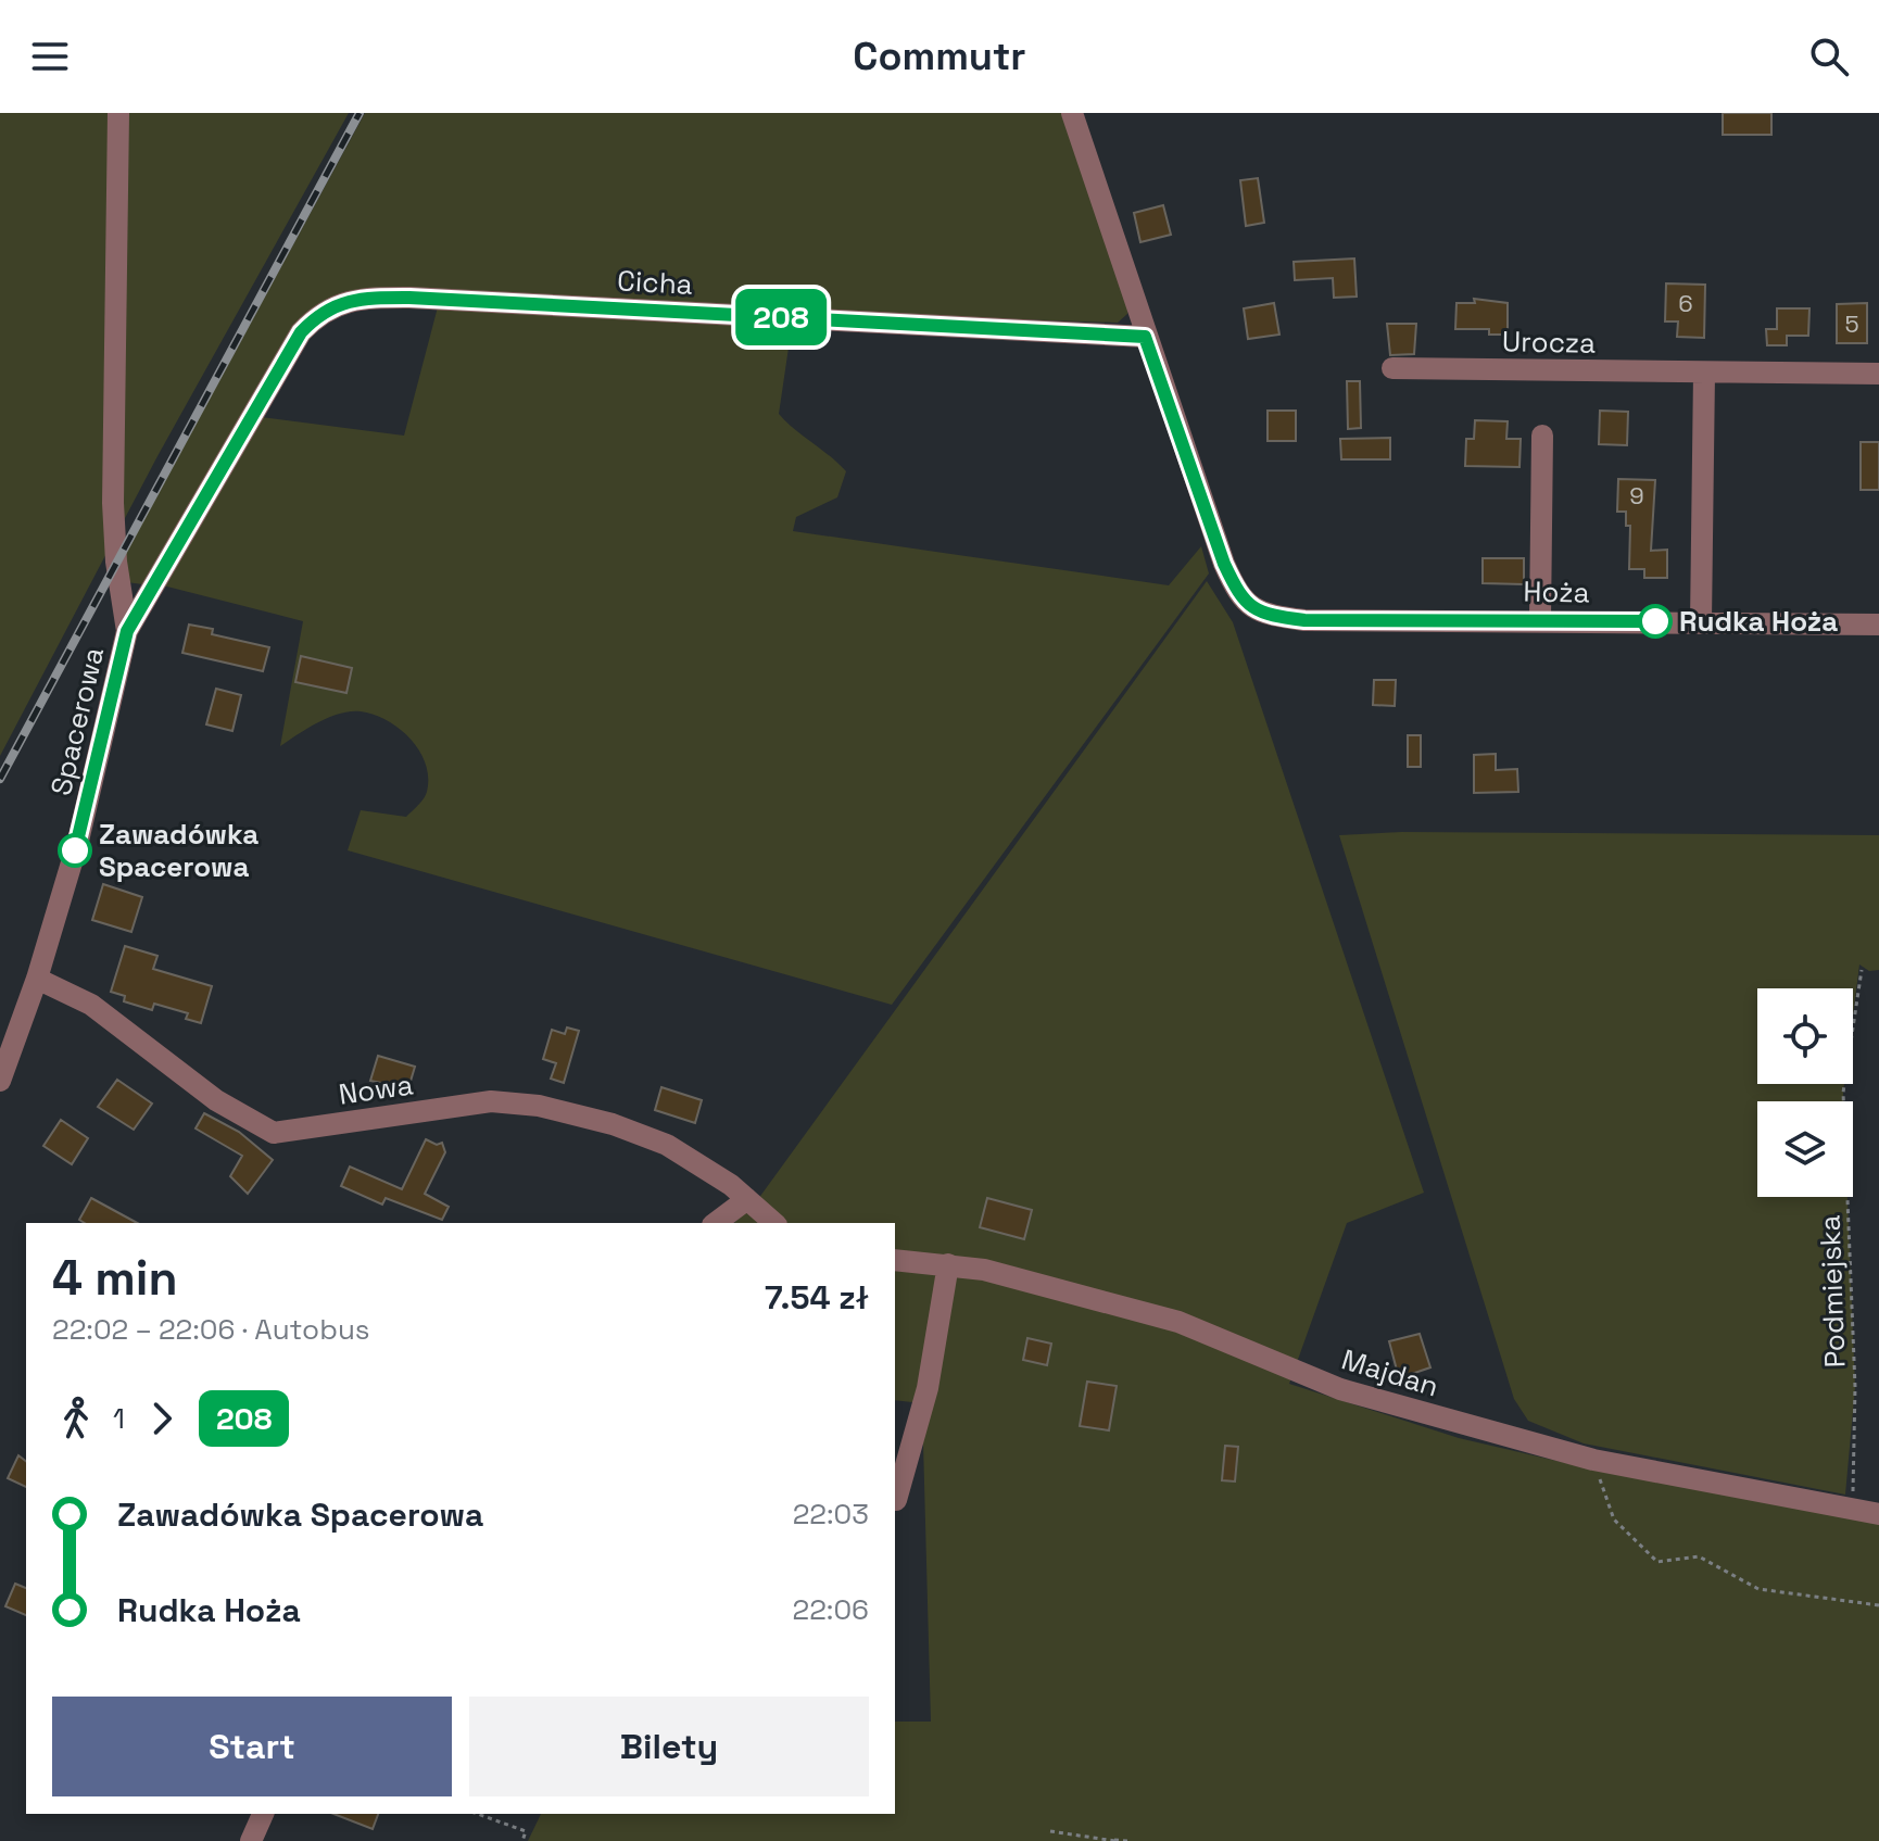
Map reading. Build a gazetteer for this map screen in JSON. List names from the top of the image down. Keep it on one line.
{"streets":{"street":["Cicha","Urocza","Hoża","Spacerowa","Nowa","Majdan"],"path":["Podmiejska"]},"crossings":[["Cicha","Hoża"],["Cicha","Spacerowa"],["Spacerowa","Nowa"],["Podmiejska","Majdan"]],"places":["Rudka Hoża","Zawadówka Spacerowa"],"lines":["bus line 208"],"house_numbers":["6","5","9"],"page":{"header":"Commutr","on_map":"208","heading":["4 min","22:02 – 22:06 · Autobus","7.54 zł"],"legs":["1","208"],"list":[{"name":"Zawadówka Spacerowa","value":"22:03"},{"name":"Rudka Hoża","value":"22:06"}],"buttons":["Start","Bilety"]}}
